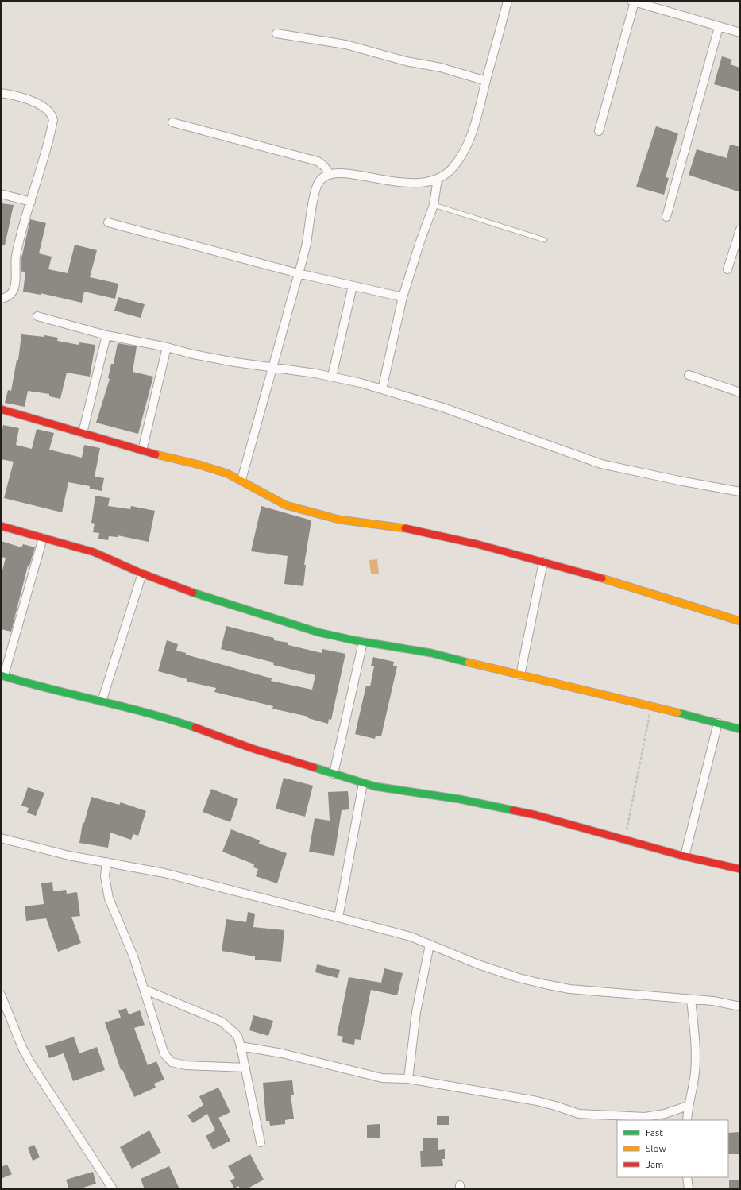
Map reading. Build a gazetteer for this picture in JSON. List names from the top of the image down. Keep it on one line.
{"legend":["Fast","Slow","Jam"]}
